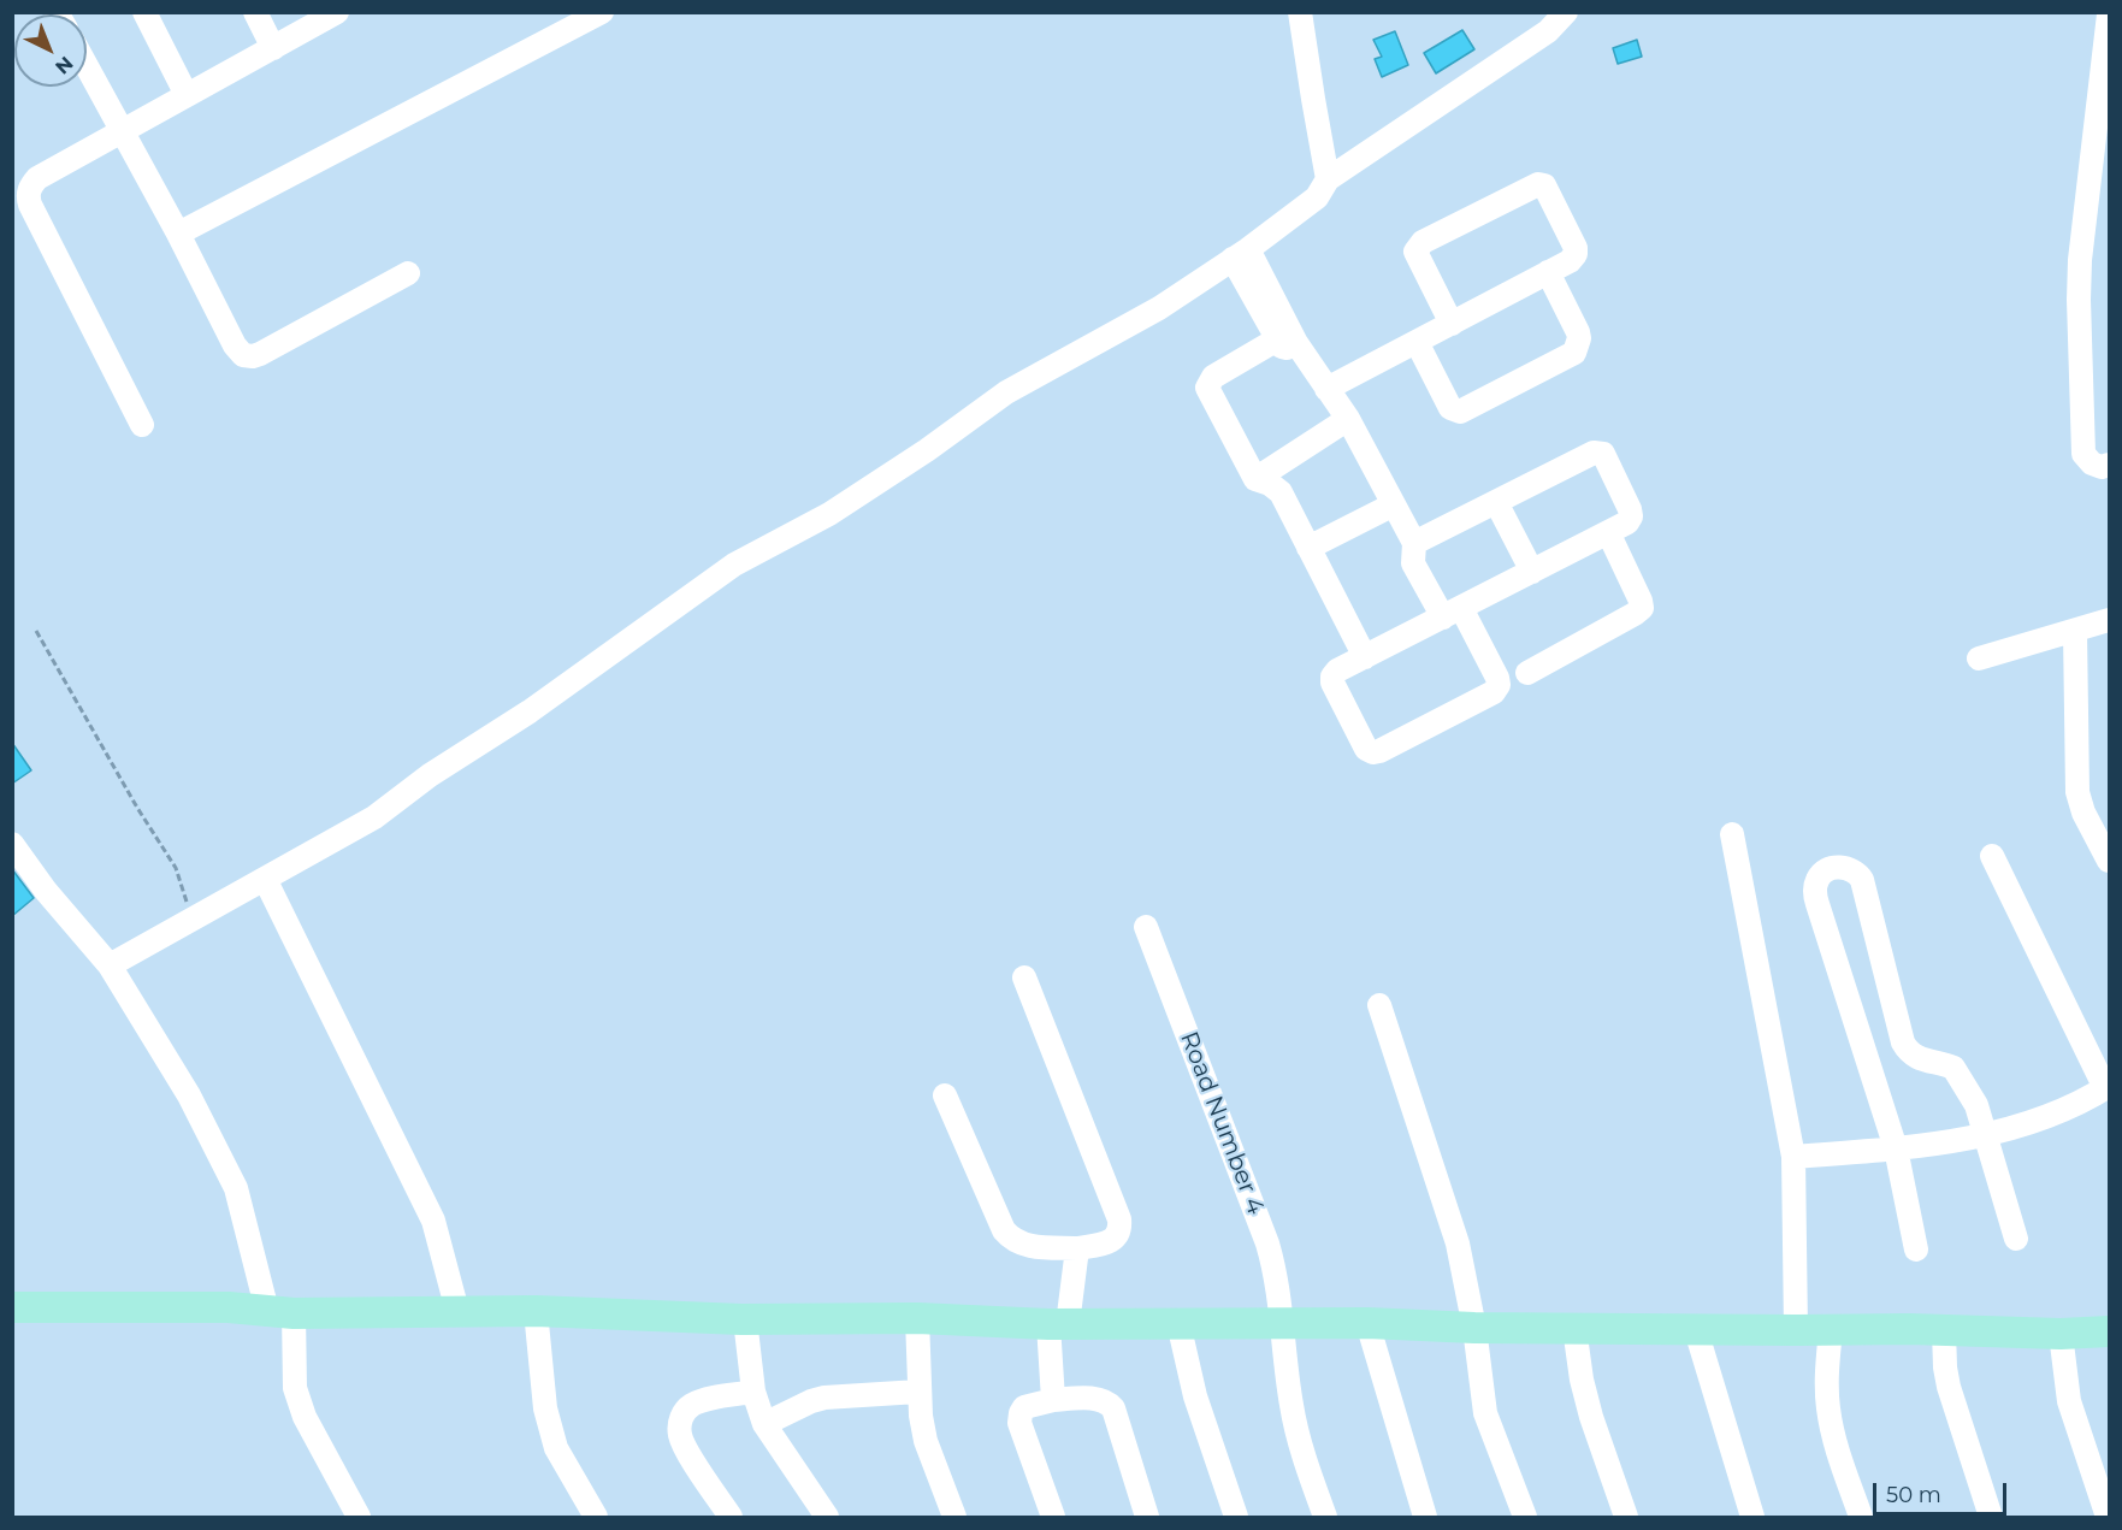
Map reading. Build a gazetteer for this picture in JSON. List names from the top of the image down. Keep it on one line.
{"streets":{"street":["Road Number 4"]},"scale_bar":"50 m","north":"bottom right"}
